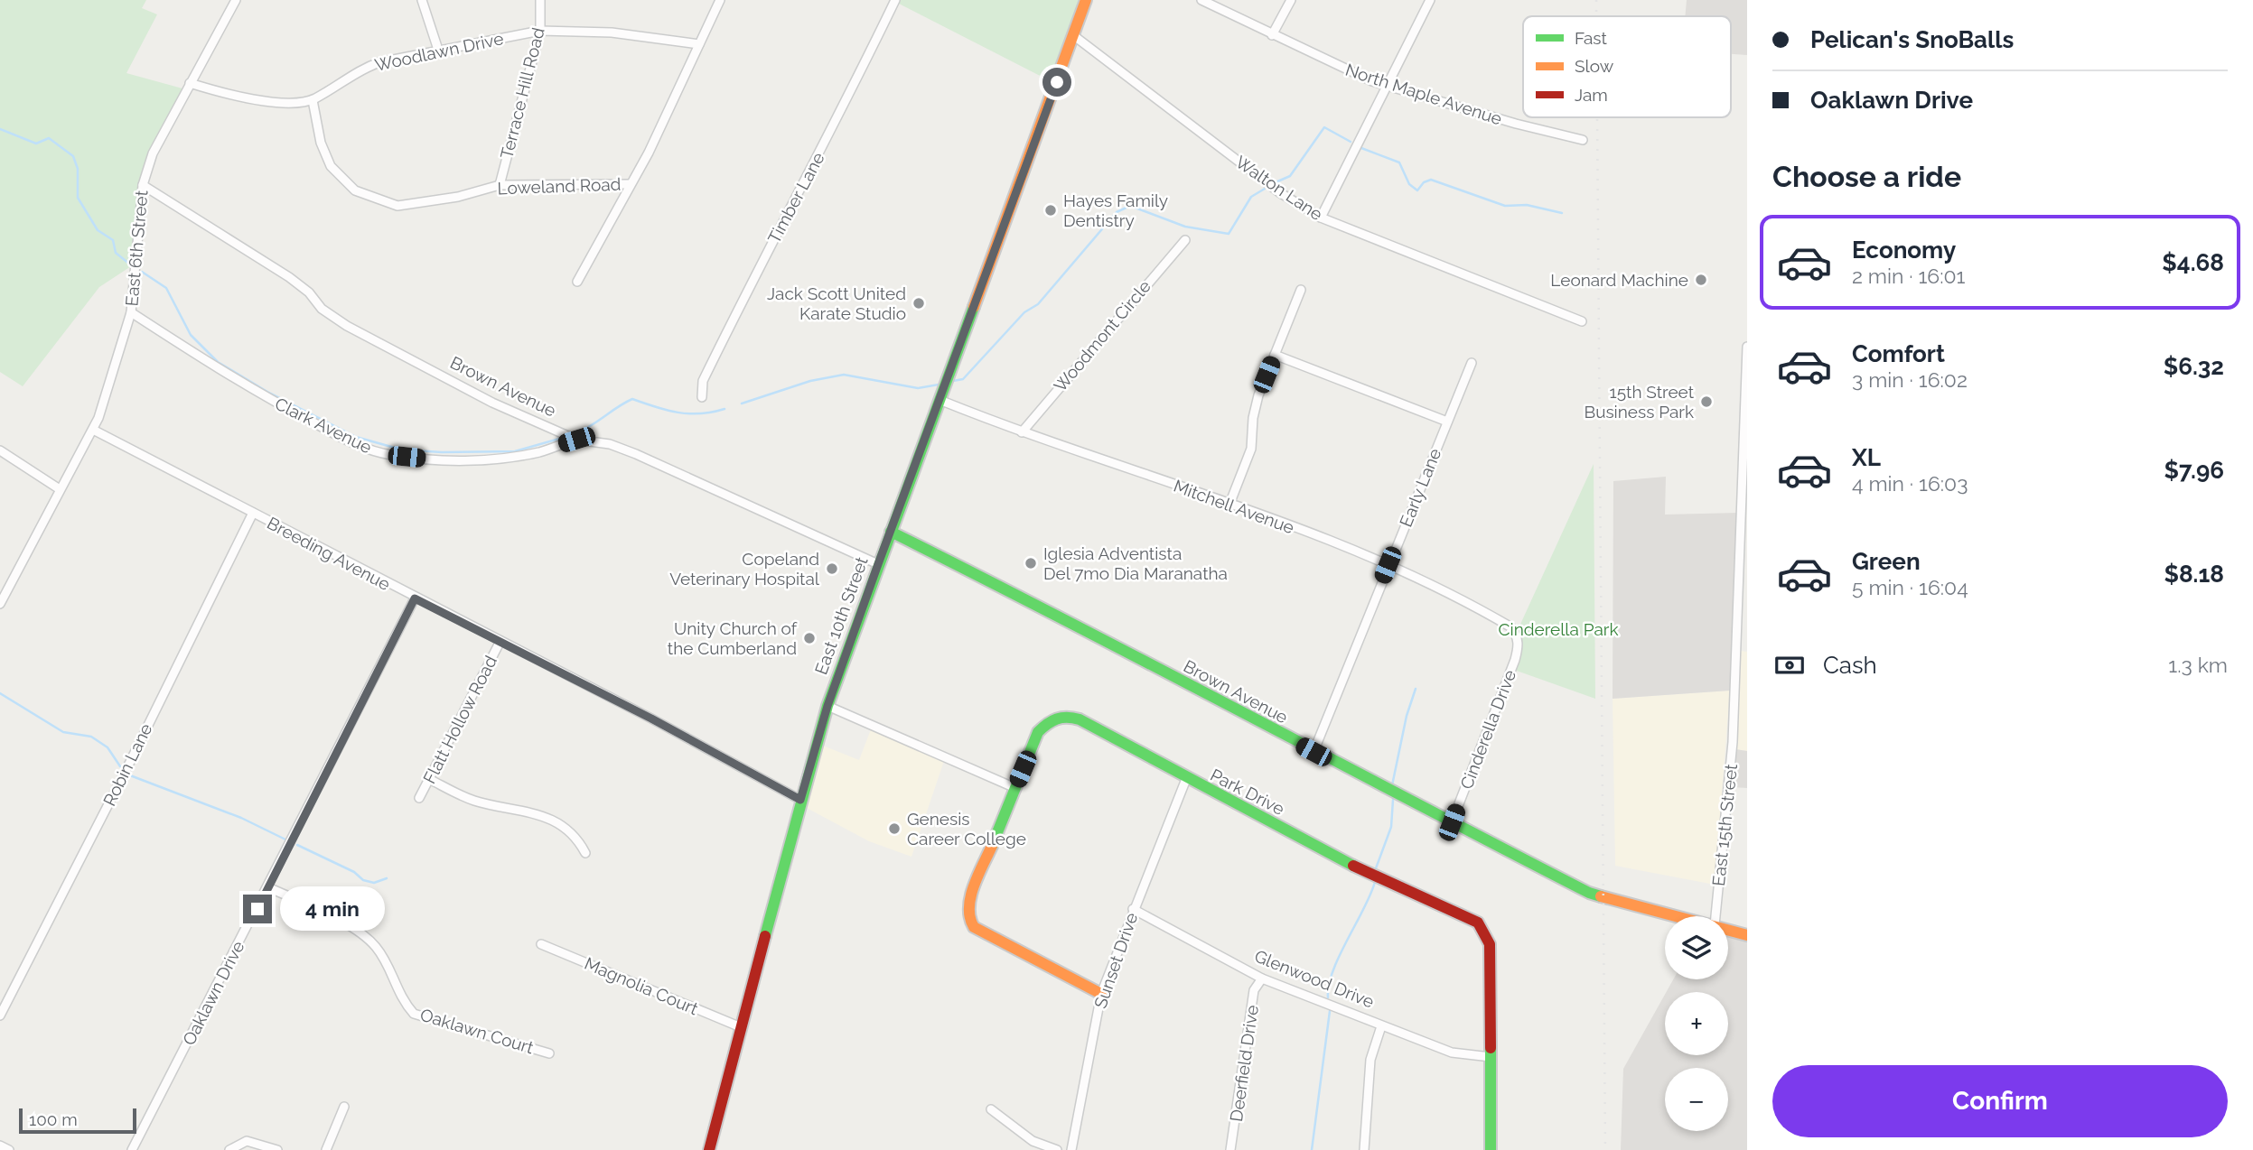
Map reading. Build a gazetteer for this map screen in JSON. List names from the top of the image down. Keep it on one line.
{"streets":{"street":["Woodlawn Drive","Terrace Hill Road","North Maple Avenue","Loweland Road","Walton Lane","Timber Lane","East 6th Street","Woodmont Circle","Brown Avenue","Clark Avenue","Early Lane","Mitchell Avenue","Breeding Avenue","East 10th Street","Flatt Hollow Road","Cinderella Drive","Robin Lane","Park Drive","East 15th Street","Sunset Drive","Glenwood Drive","Magnolia Court","Oaklawn Drive","Oaklawn Court","Deerfield Drive"]},"crossings":[["Woodlawn Drive","Terrace Hill Road"],["Woodlawn Drive","Loweland Road"],["Terrace Hill Road","Loweland Road"],["Walton Lane","East 10th Street"],["East 6th Street","Brown Avenue"],["East 6th Street","Clark Avenue"],["East 6th Street","Breeding Avenue"],["Woodmont Circle","Mitchell Avenue"],["Brown Avenue","Clark Avenue"],["Brown Avenue","Early Lane"],["Brown Avenue","East 10th Street"],["Brown Avenue","Cinderella Drive"],["Early Lane","Mitchell Avenue"],["Mitchell Avenue","East 10th Street"],["Mitchell Avenue","Cinderella Drive"],["Breeding Avenue","East 10th Street"],["Breeding Avenue","Flatt Hollow Road"],["Breeding Avenue","Robin Lane"],["Breeding Avenue","Oaklawn Drive"],["East 10th Street","Magnolia Court"],["Park Drive","Sunset Drive"],["Park Drive","Glenwood Drive"],["Sunset Drive","Glenwood Drive"],["Glenwood Drive","Deerfield Drive"],["Oaklawn Drive","Oaklawn Court"]],"parks":["Cinderella Park"],"places":["Hayes Family Dentistry","Leonard Machine","Jack Scott United Karate Studio","15th Street Business Park","Iglesia Adventista Del 7mo Dia Maranatha","Copeland Veterinary Hospital","Unity Church of the Cumberland","Genesis Career College"],"legend":["Fast","Slow","Jam"],"scale_bar":"100 m","page":{"banner":["Pelican's SnoBalls","Oaklawn Drive"],"heading":"Choose a ride","list":[{"name":"Economy","note":"2 min · 16:01","value":"$4.68"},{"name":"Comfort","note":"3 min · 16:02","value":"$6.32"},{"name":"XL","note":"4 min · 16:03","value":"$7.96"},{"name":"Green","note":"5 min · 16:04","value":"$8.18"}],"pay":["Cash","1.3 km"],"bubble":"4 min","map_buttons":["+","−"],"buttons":"Confirm","scale":"100 m"}}
